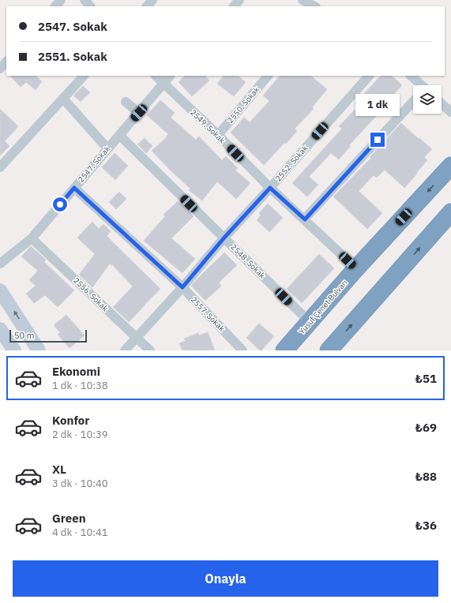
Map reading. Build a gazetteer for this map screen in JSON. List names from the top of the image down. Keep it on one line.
{"streets":{"highway":["Yusuf Çenet Bulvarı"],"street":["2550. Sokak","2549. Sokak","2552. Sokak","2547. Sokak","2548. Sokak","2556. Sokak","2557. Sokak"]},"crossings":[["2550. Sokak","2549. Sokak"],["2549. Sokak","2552. Sokak"],["2549. Sokak","2547. Sokak"],["2549. Sokak","Yusuf Çenet Bulvarı"],["2552. Sokak","2548. Sokak"],["2552. Sokak","2556. Sokak"],["2552. Sokak","2557. Sokak"],["2547. Sokak","2548. Sokak"],["2547. Sokak","2556. Sokak"],["2547. Sokak","2557. Sokak"],["2548. Sokak","Yusuf Çenet Bulvarı"]],"scale_bar":"50 m","page":{"banner":["2547. Sokak","2551. Sokak"],"bubble":"1 dk","scale":"50 m","list":[{"name":"Ekonomi","note":"1 dk · 10:38","value":"₺51"},{"name":"Konfor","note":"2 dk · 10:39","value":"₺69"},{"name":"XL","note":"3 dk · 10:40","value":"₺88"},{"name":"Green","note":"4 dk · 10:41","value":"₺36"}],"buttons":"Onayla"}}
